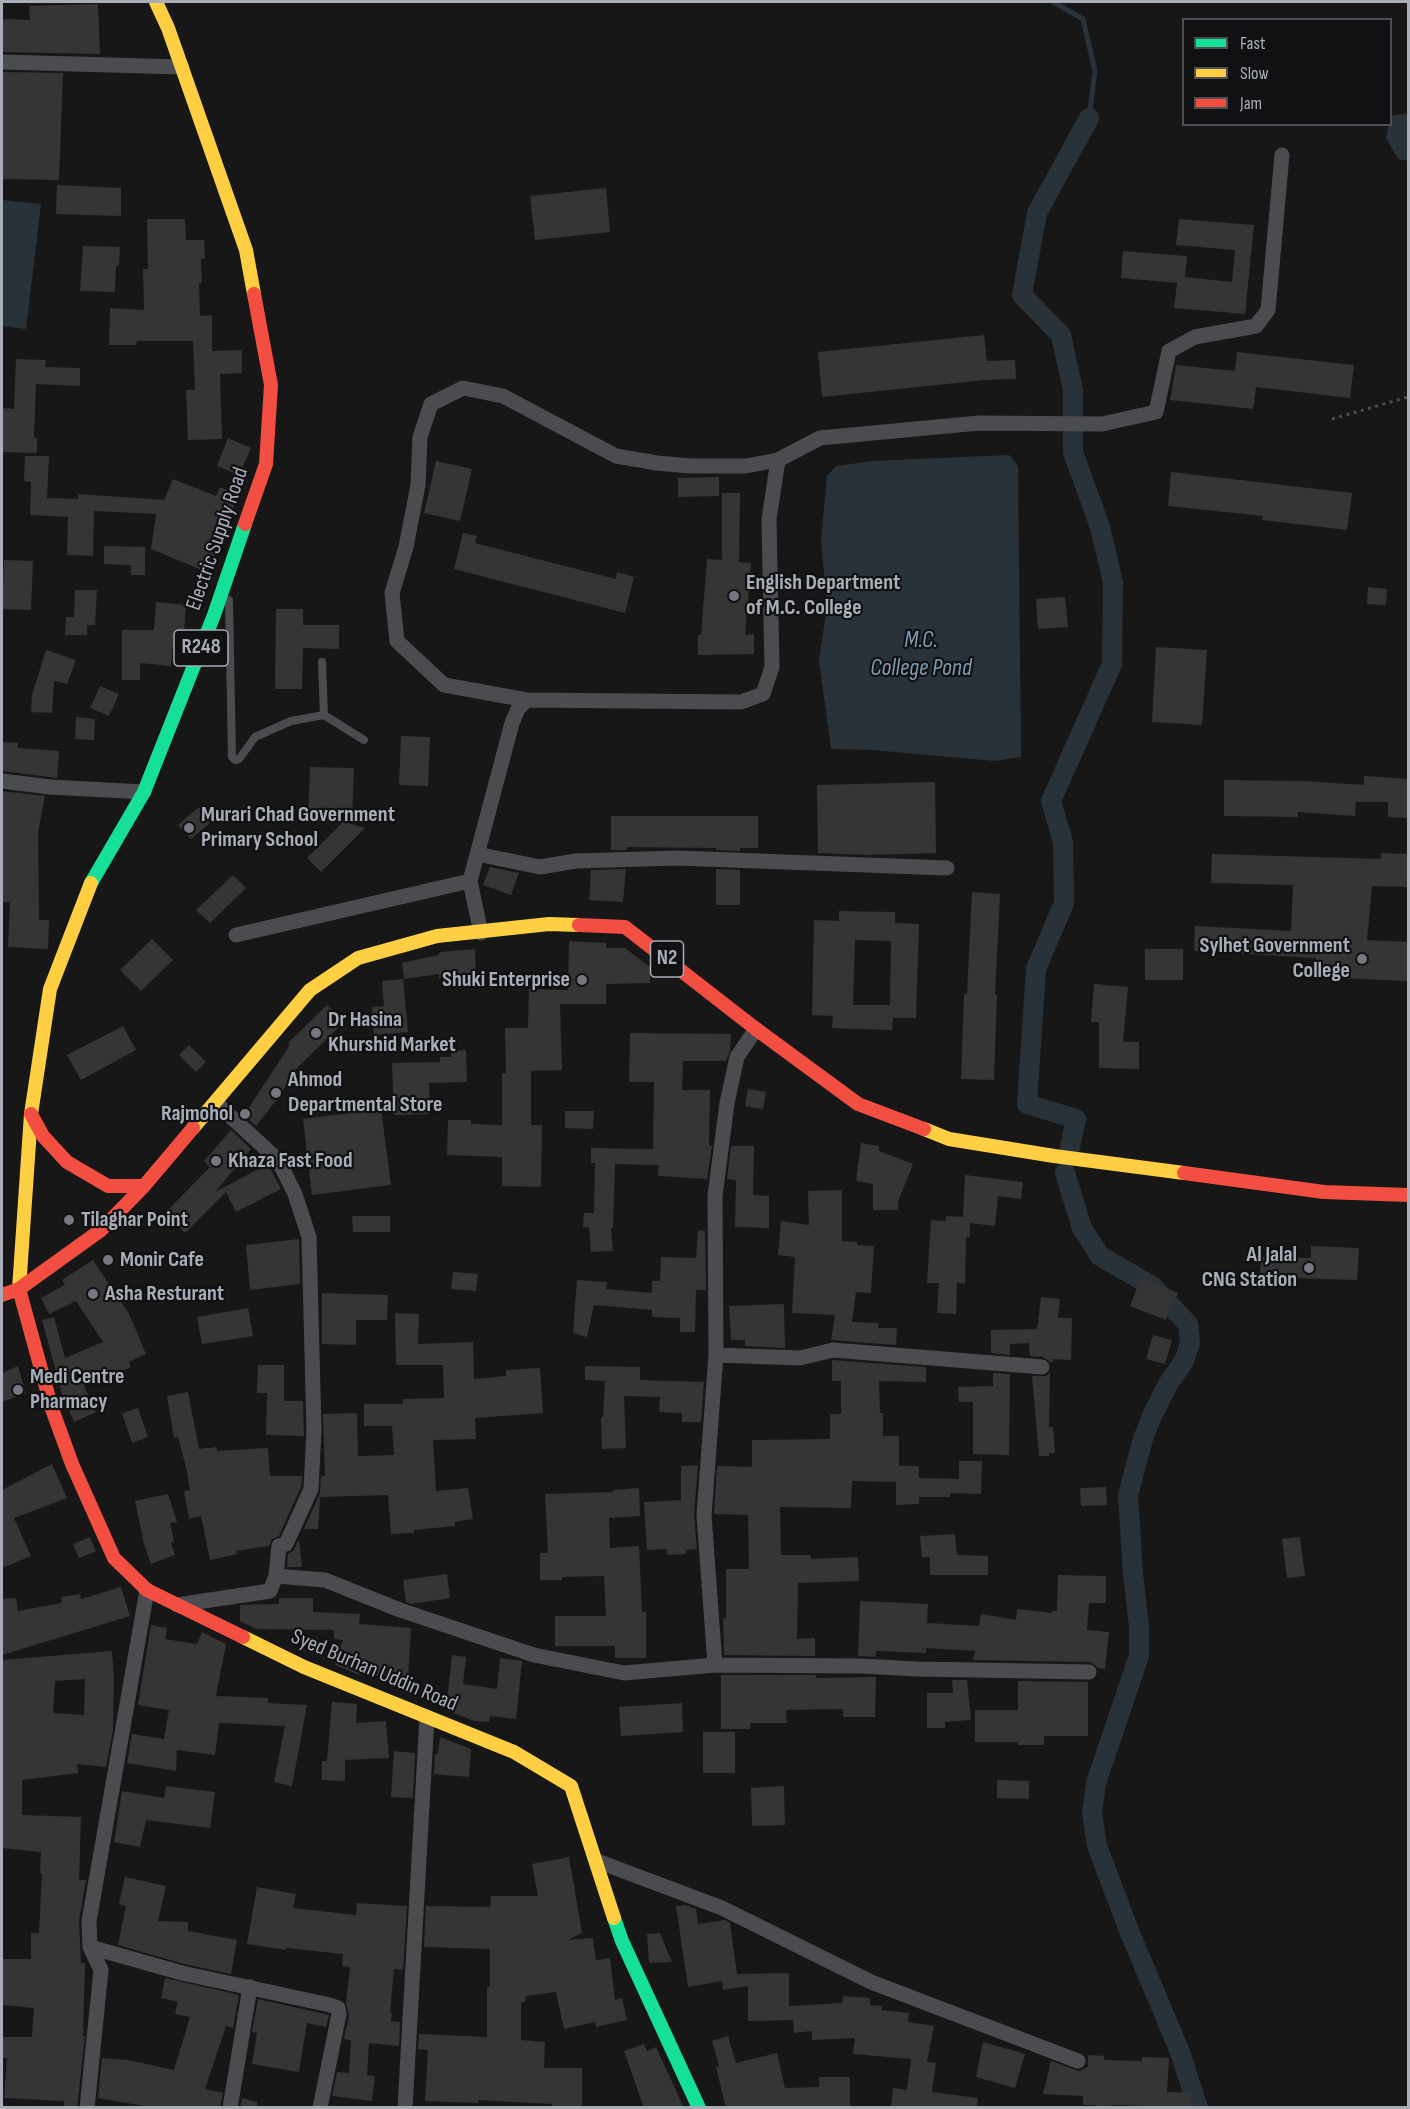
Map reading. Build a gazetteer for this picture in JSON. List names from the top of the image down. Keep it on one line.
{"streets":{"main road":["Electric Supply Road","R248","N2","Syed Burhan Uddin Road"]},"crossings":[["Electric Supply Road","N2"],["Electric Supply Road","Syed Burhan Uddin Road"],["N2","Syed Burhan Uddin Road"]],"water":["M.C. College Pond"],"places":["English Department of M.C. College","Murari Chad Government Primary School","Sylhet Government College","Shuki Enterprise","Dr Hasina Khurshid Market","Ahmod Departmental Store","Rajmohol","Khaza Fast Food","Tilaghar Point","Monir Cafe","Al Jalal CNG Station","Asha Resturant","Medi Centre Pharmacy"],"legend":["Fast","Slow","Jam"]}
